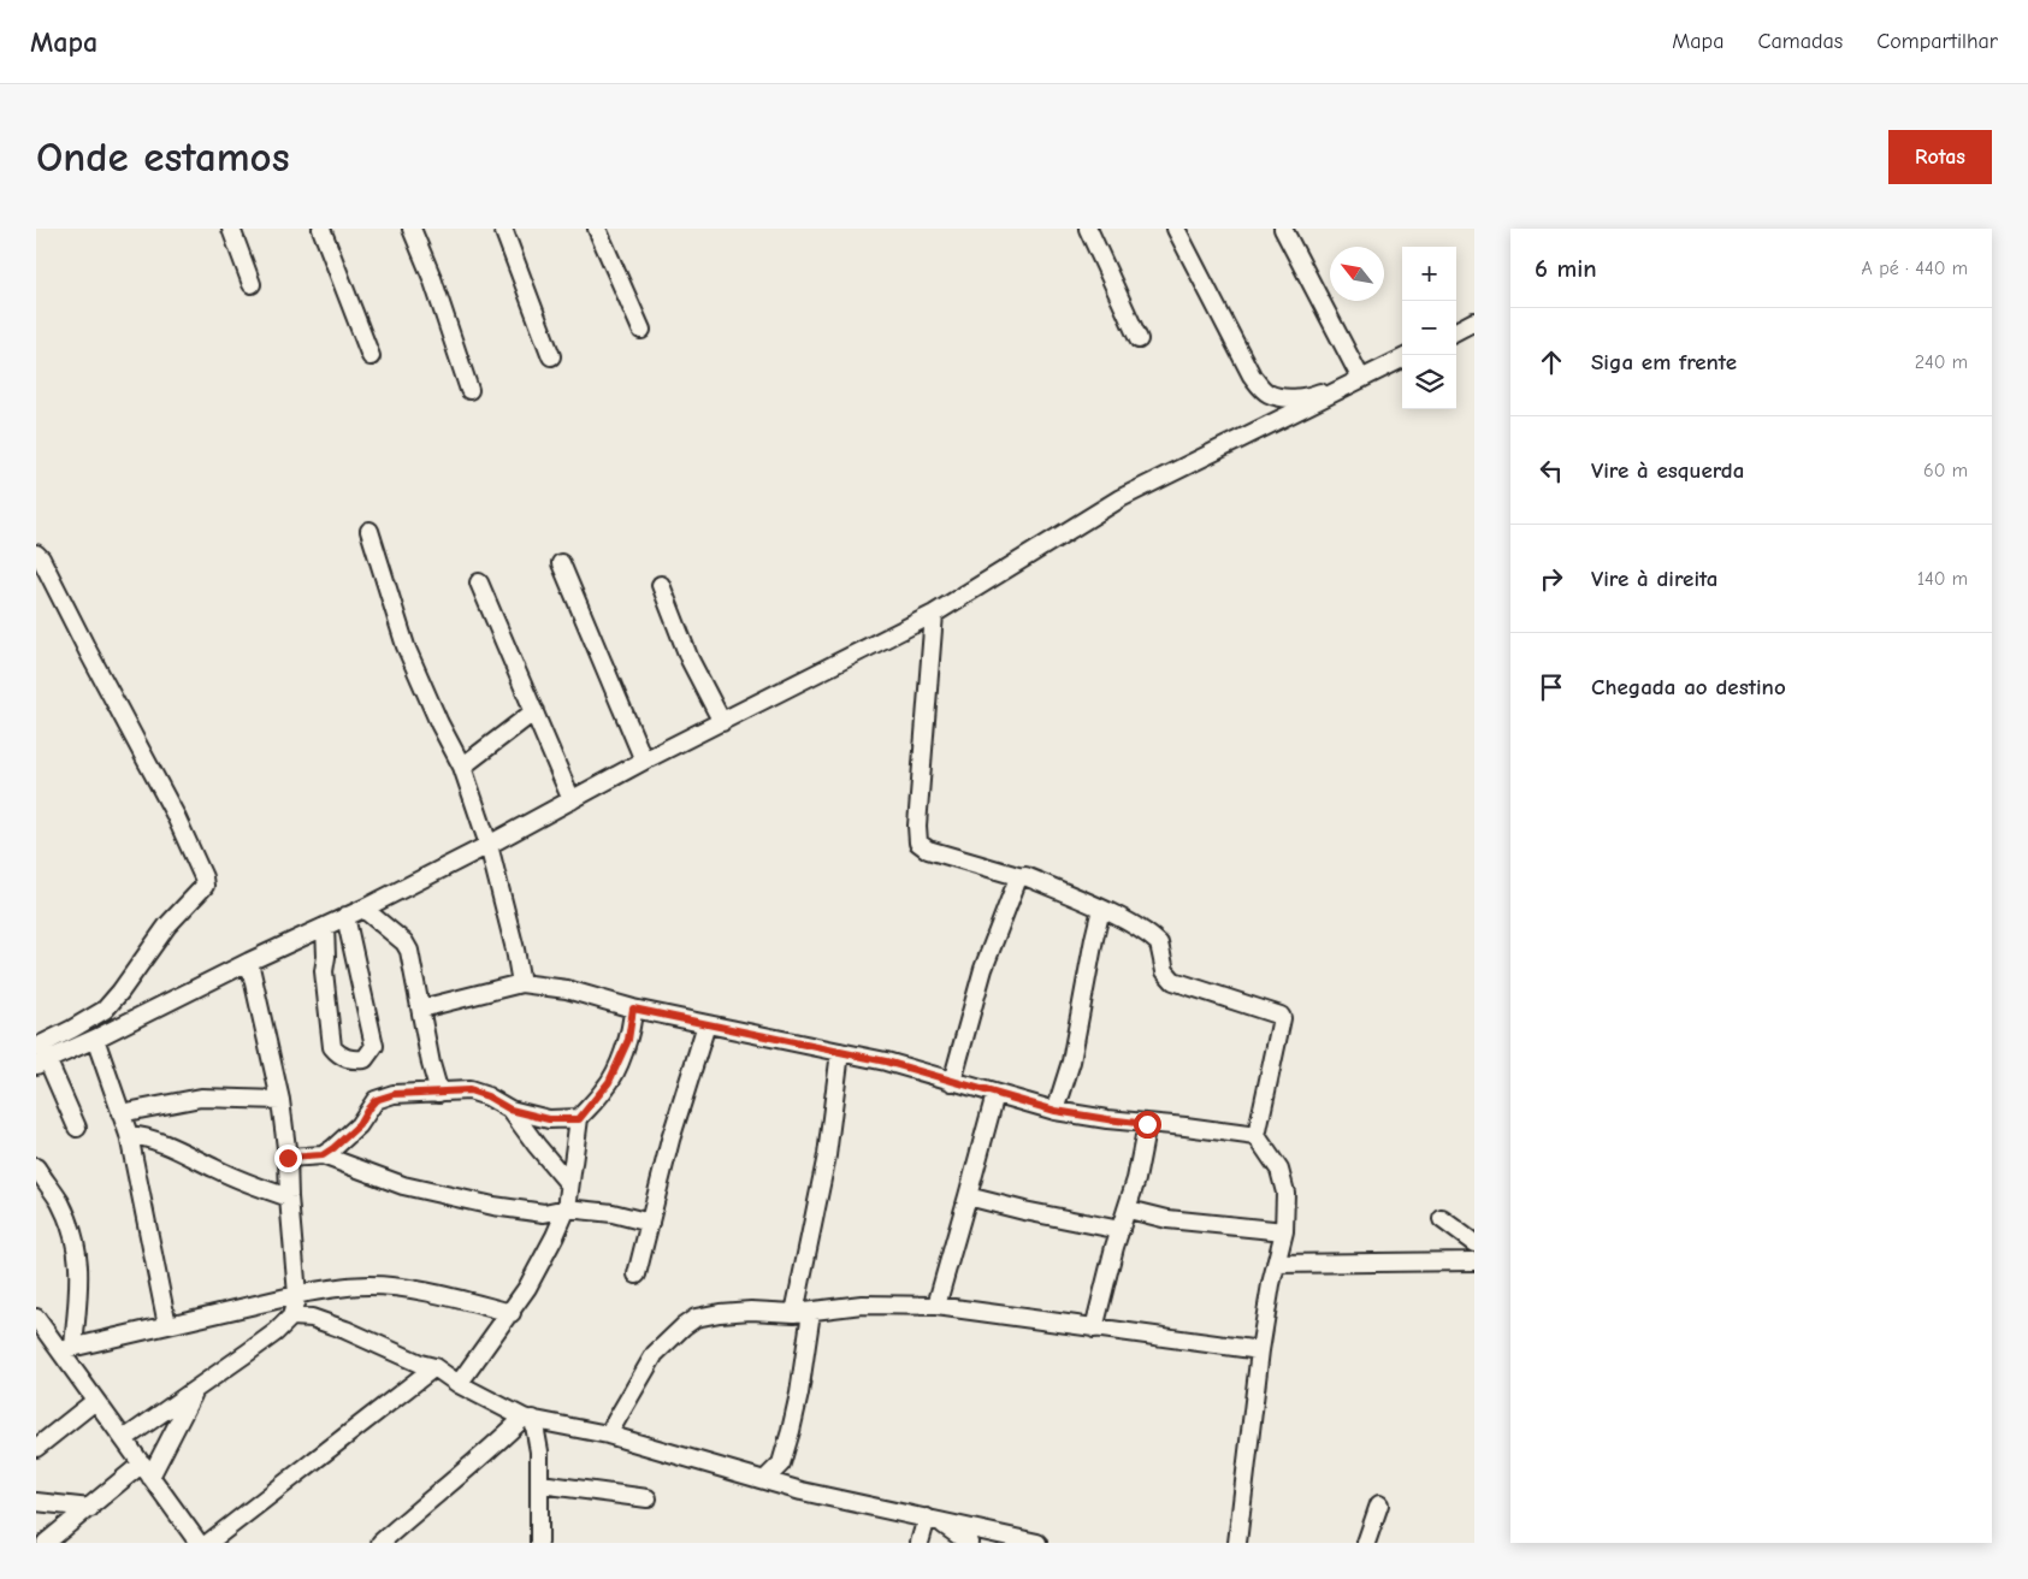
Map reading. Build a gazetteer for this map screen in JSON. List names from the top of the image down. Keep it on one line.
{"north":"top left","page":{"header":"Mapa","nav":["Mapa","Camadas","Compartilhar"],"buttons":"Rotas","title":"Onde estamos","heading":["6 min","A pé · 440 m"],"map_buttons":["+","−"],"list":[["Siga em frente","240 m"],["Vire à esquerda","60 m"],["Vire à direita","140 m"],"Chegada ao destino"]}}
